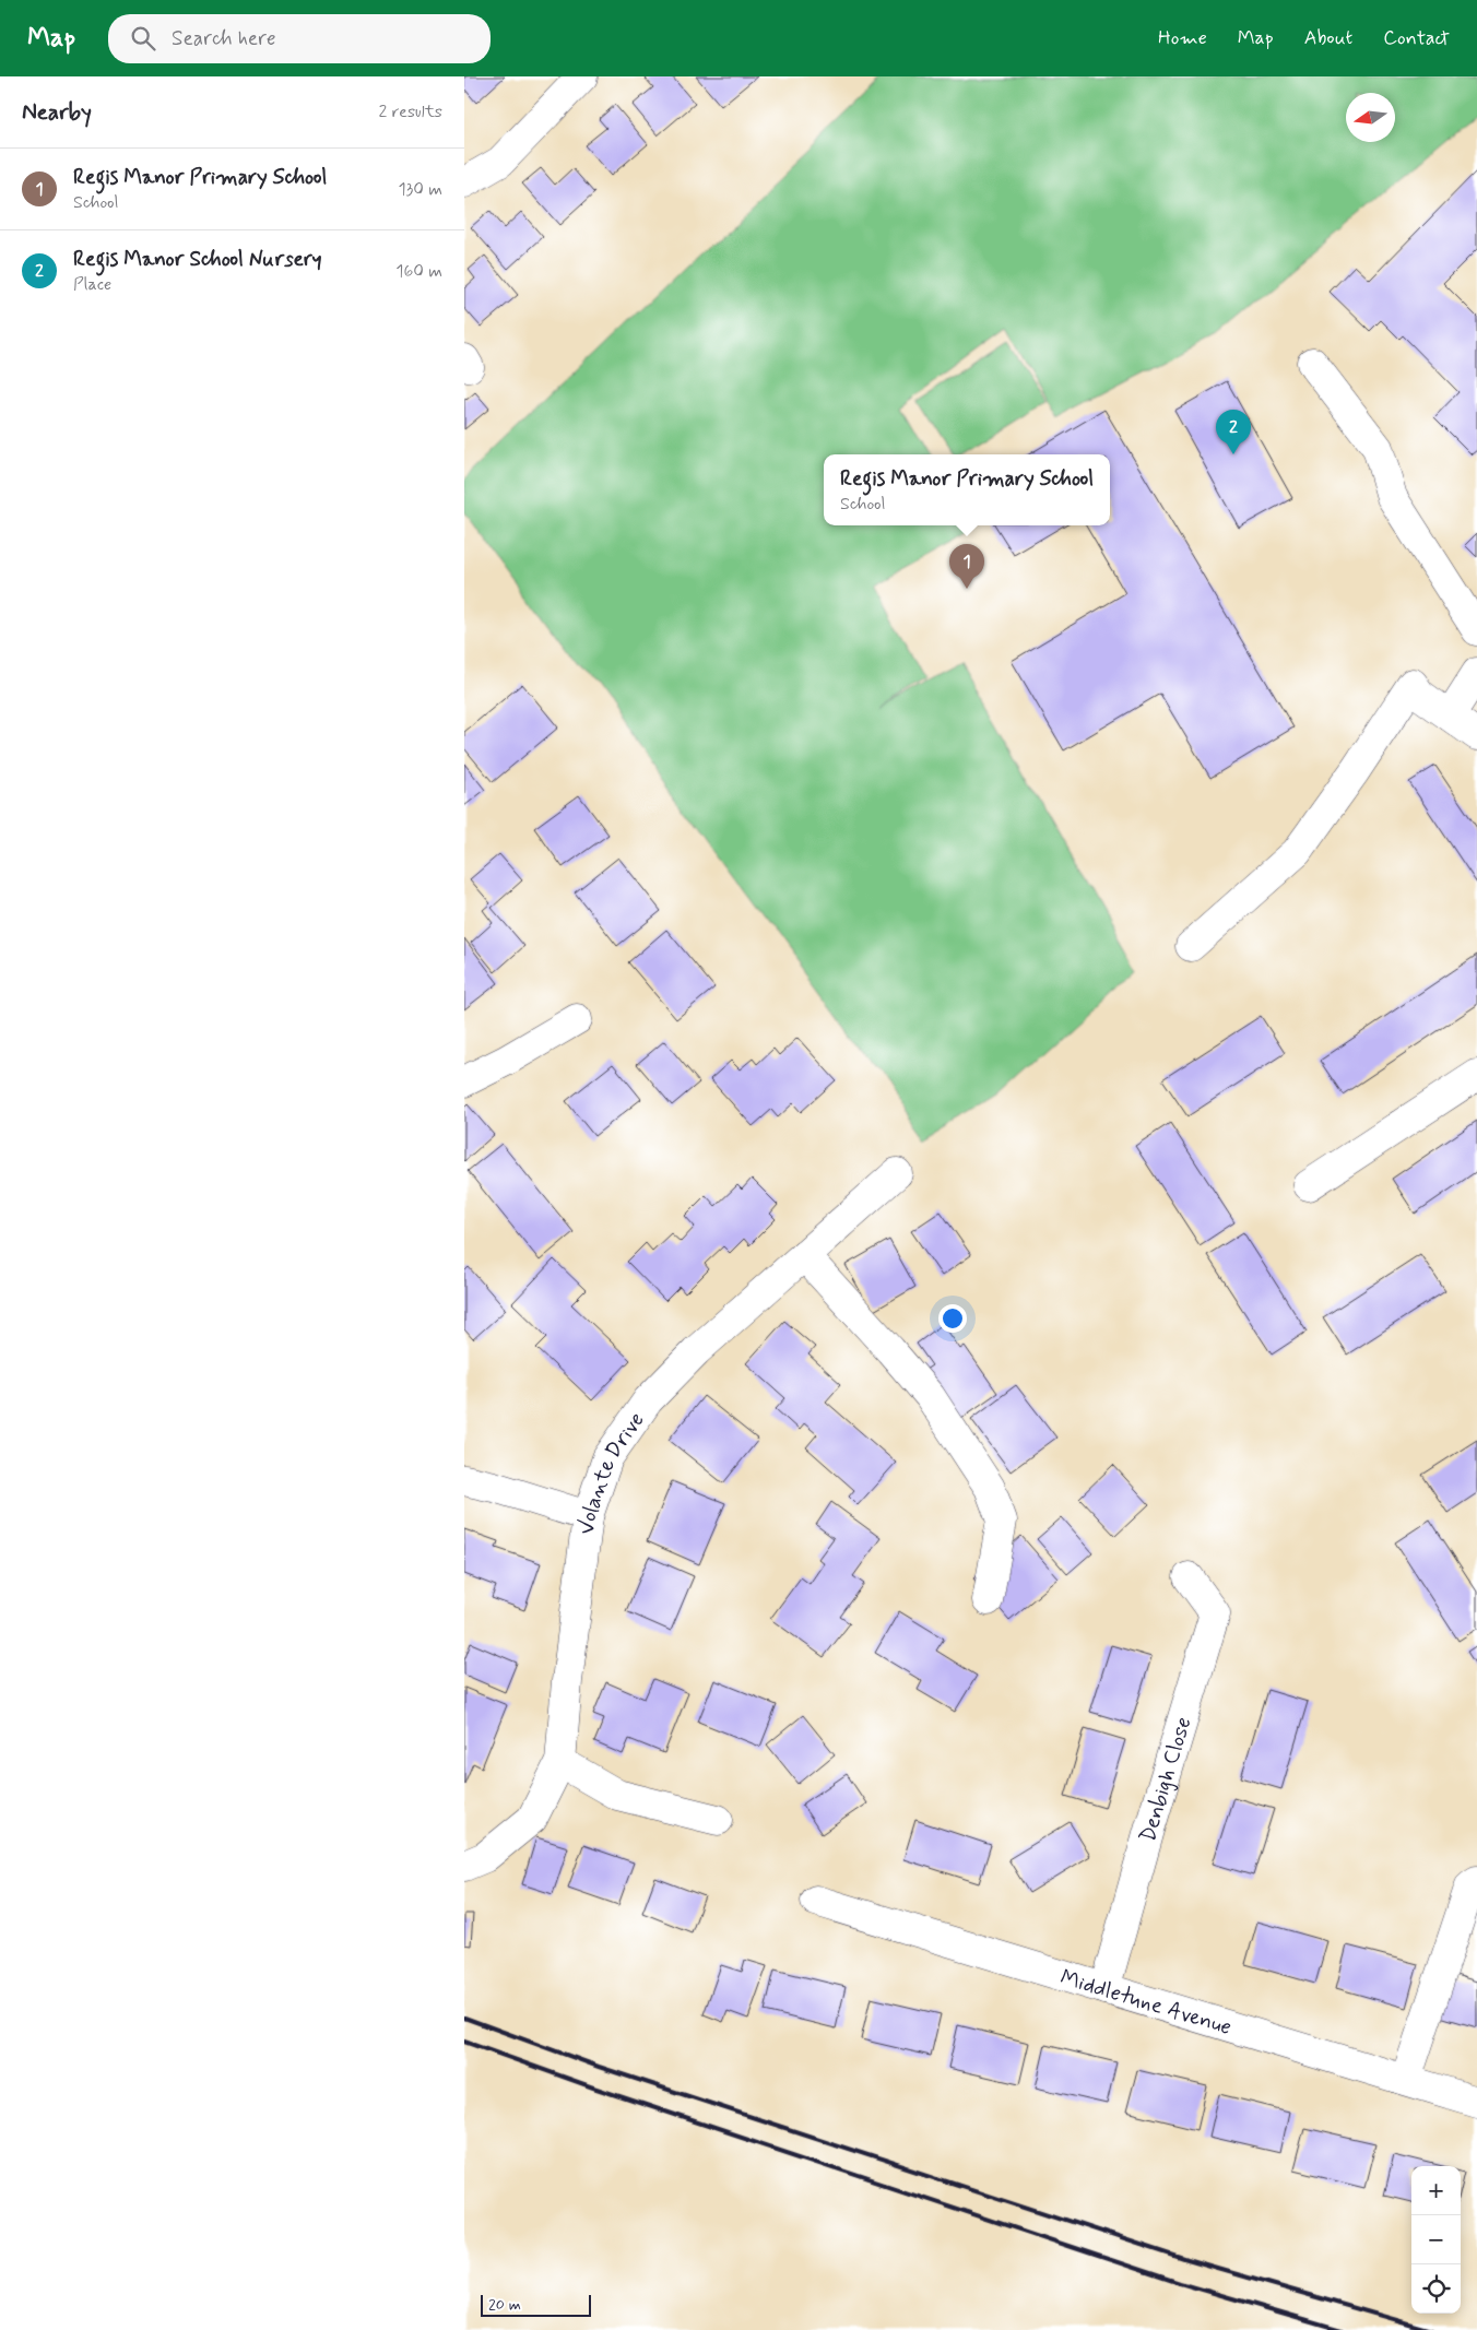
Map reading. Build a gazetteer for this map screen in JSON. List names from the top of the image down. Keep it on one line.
{"streets":{"street":["Volante Drive","Denbigh Close","Middletune Avenue"]},"crossings":[["Denbigh Close","Middletune Avenue"]],"scale_bar":"20 m","north":"left","page":{"header":"Map","search":"Search here","nav":["Home","Map","About","Contact"],"heading":["Nearby","2 results"],"list":[{"mark":"1","name":"Regis Manor Primary School","note":"School","value":"130 m"},{"mark":"2","name":"Regis Manor School Nursery","note":"Place","value":"160 m"}],"pins":["2","1"],"popup":["Regis Manor Primary School","School"],"map_buttons":["+","−"],"scale":"20 m"}}
